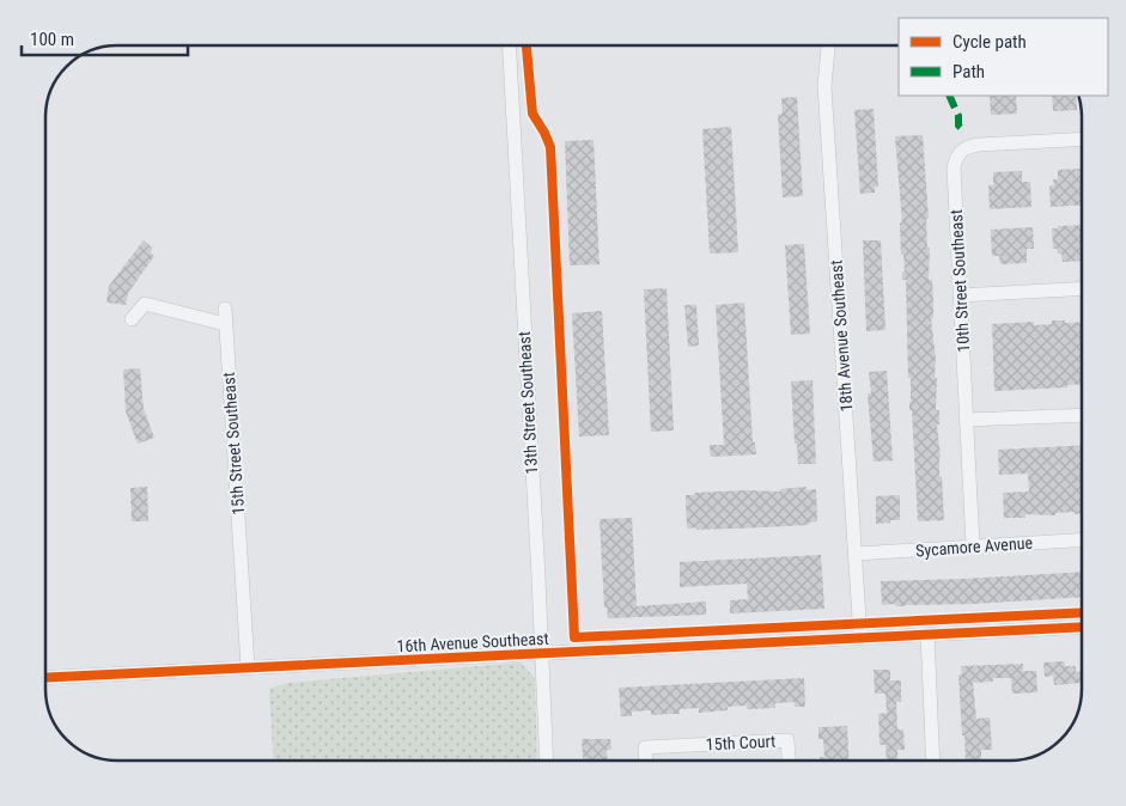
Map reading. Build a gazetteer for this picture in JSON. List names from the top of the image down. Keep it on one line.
{"streets":{"street":["10th Street Southeast","18th Avenue Southeast","13th Street Southeast","15th Street Southeast","Sycamore Avenue","16th Avenue Southeast","15th Court"]},"crossings":[["10th Street Southeast","Sycamore Avenue"],["18th Avenue Southeast","Sycamore Avenue"],["18th Avenue Southeast","16th Avenue Southeast"],["13th Street Southeast","16th Avenue Southeast"],["15th Street Southeast","16th Avenue Southeast"]],"legend":["Cycle path","Path"],"scale_bar":"100 m"}
